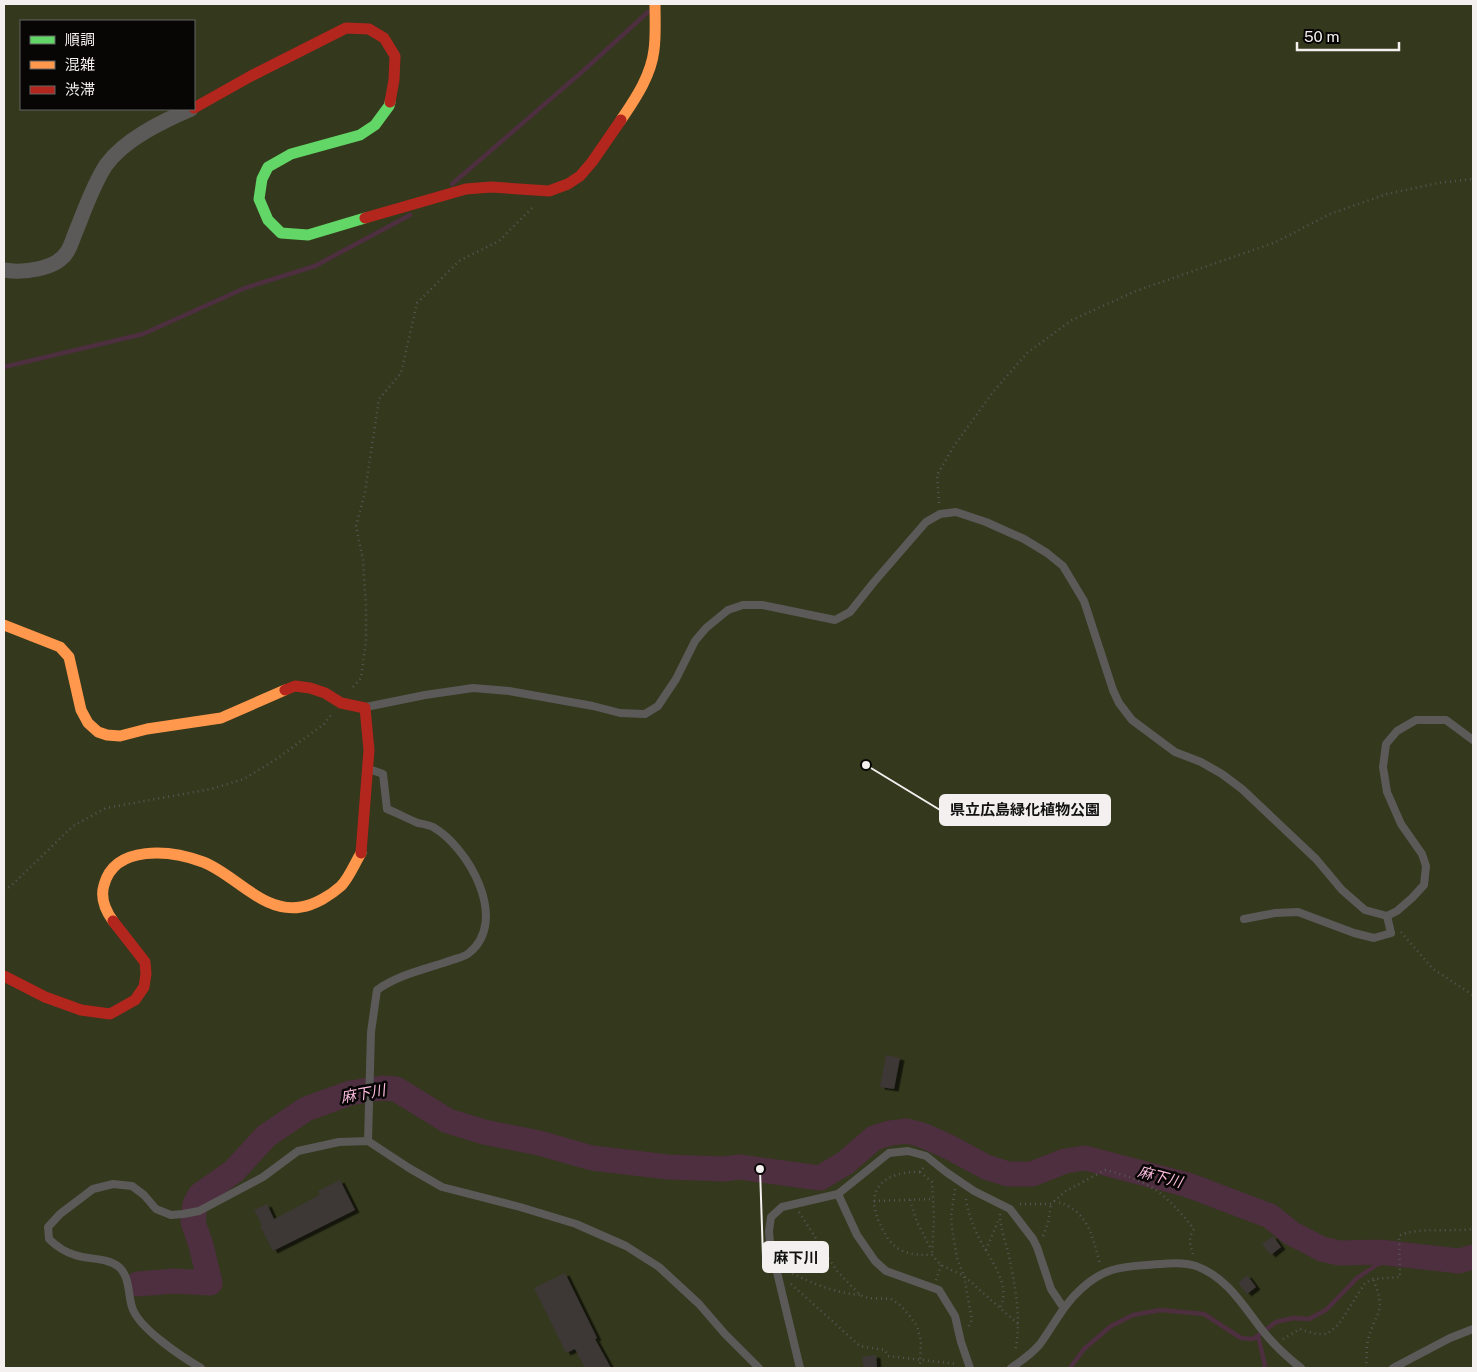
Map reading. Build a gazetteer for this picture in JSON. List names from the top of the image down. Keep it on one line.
{"water":["麻下川"],"places":["県立広島緑化植物公園","麻下川"],"legend":["順調","混雑","渋滞"],"scale_bar":"50 m"}
